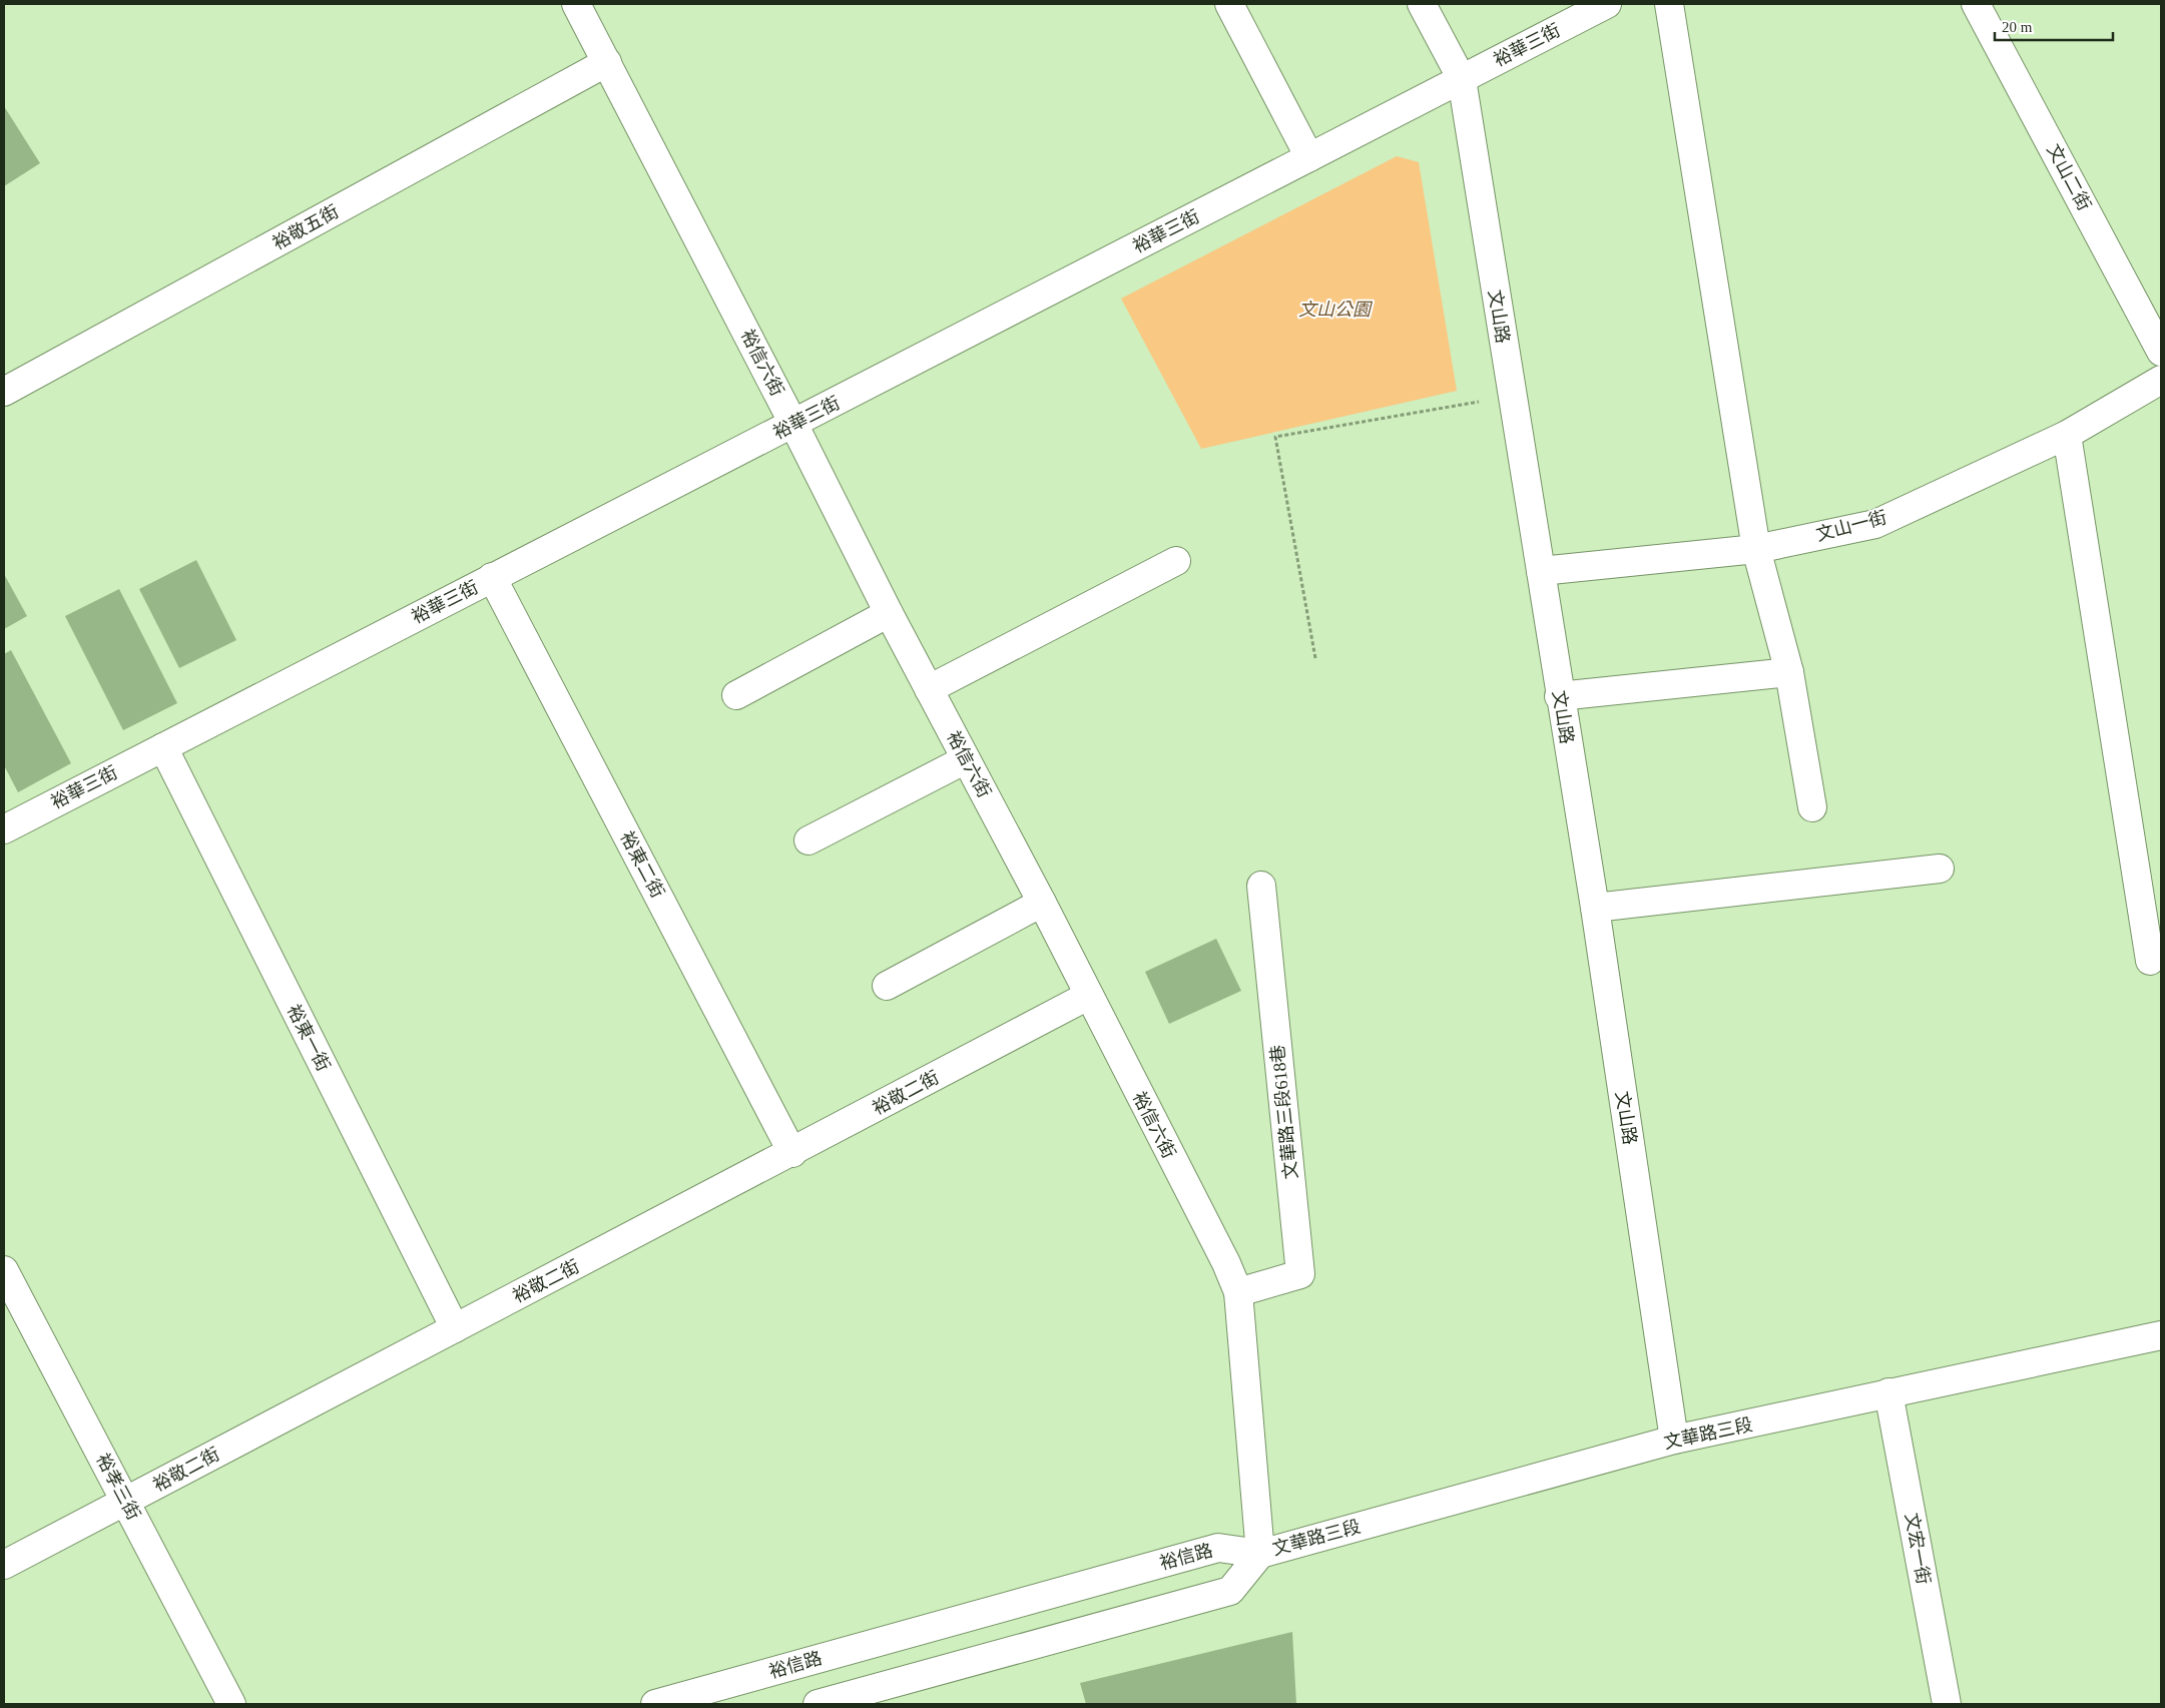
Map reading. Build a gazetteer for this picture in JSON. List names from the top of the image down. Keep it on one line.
{"streets":{"street":["裕華三街","文山二街","裕敬五街","文山路","裕信六街","文山一街","裕東二街","裕東一街","裕敬二街","文華路三段618巷","文華路三段","裕孝三街","文宏一街","裕信路"]},"crossings":[["裕華三街","文山路"],["裕華三街","裕信六街"],["裕華三街","裕東二街"],["裕華三街","裕東一街"],["裕敬五街","裕信六街"],["文山路","文山一街"],["文山路","文華路三段"],["裕信六街","裕敬二街"],["裕信六街","文華路三段618巷"],["裕信六街","文華路三段"],["裕信六街","裕信路"],["裕東二街","裕敬二街"],["裕東一街","裕敬二街"],["裕敬二街","裕孝三街"],["文華路三段","文宏一街"],["文華路三段","裕信路"]],"parks":["文山公園"],"scale_bar":"20 m"}
